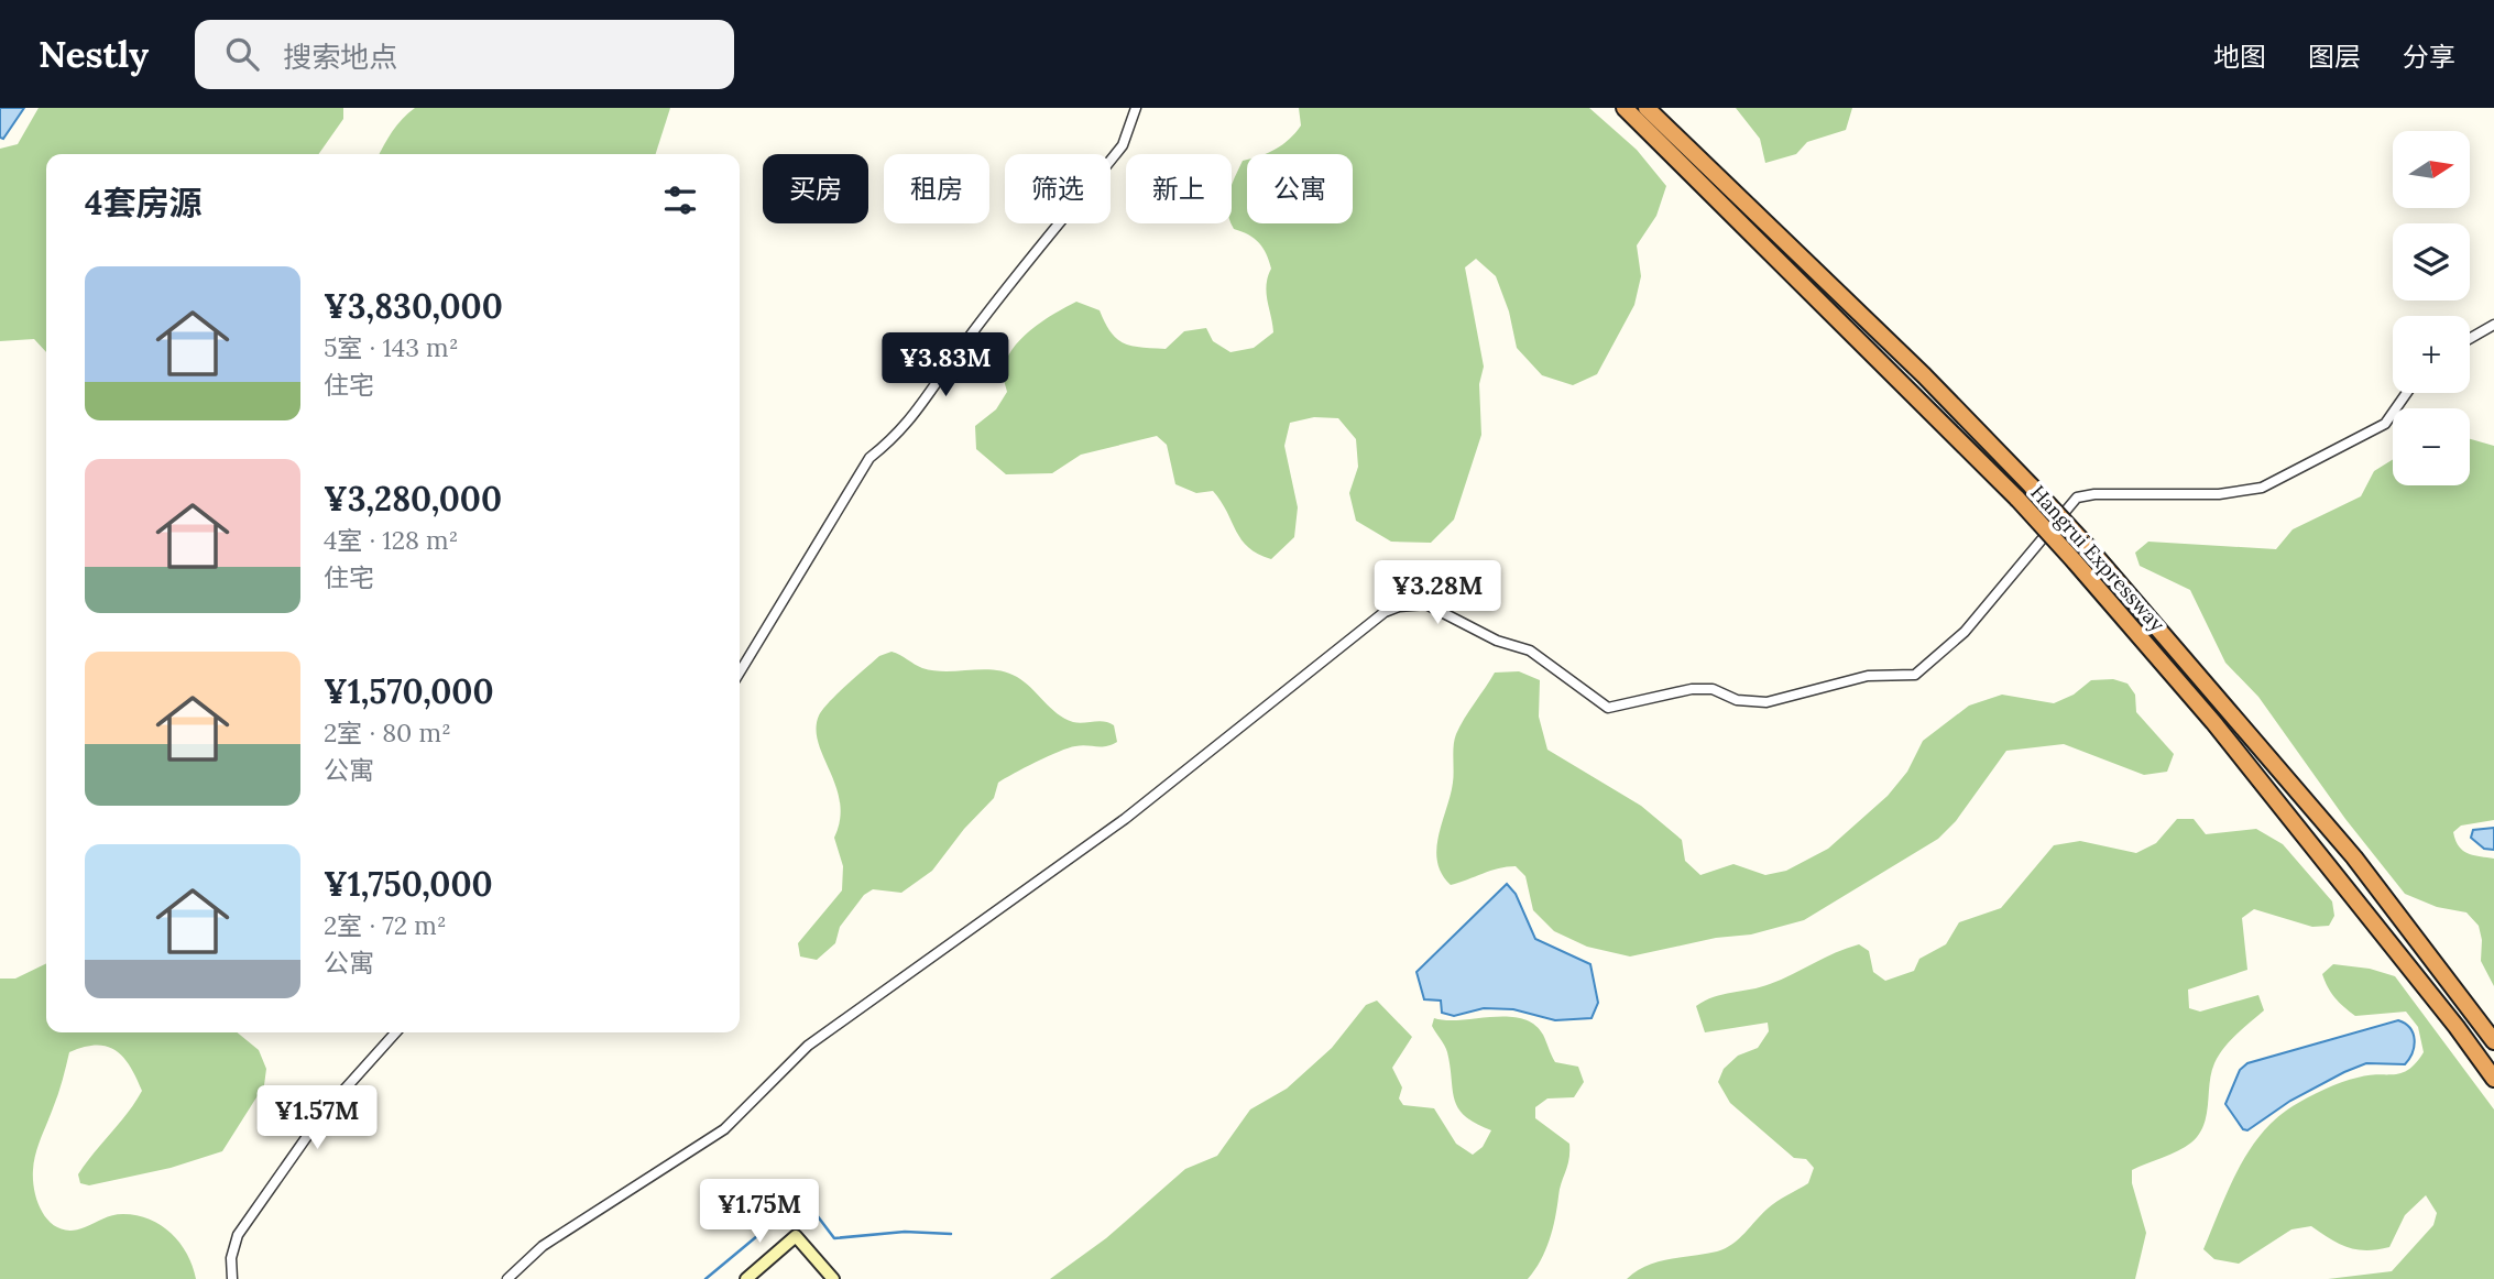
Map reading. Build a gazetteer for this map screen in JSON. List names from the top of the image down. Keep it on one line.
{"streets":{"highway":["Hangrui Expressway"]},"north":"right","page":{"header":"Nestly","search":"搜索地点","nav":["地图","图层","分享"],"map_buttons":["+","−"],"chip":["买房","租房","筛选","新上","公寓"],"heading":"4套房源","list":[{"name":"¥3,830,000","note":"5室 · 143 m² · 住宅"},{"name":"¥3,280,000","note":"4室 · 128 m² · 住宅"},{"name":"¥1,570,000","note":"2室 · 80 m² · 公寓"},{"name":"¥1,750,000","note":"2室 · 72 m² · 公寓"}],"price":["¥3.83M","¥3.28M","¥1.57M","¥1.75M"]}}
